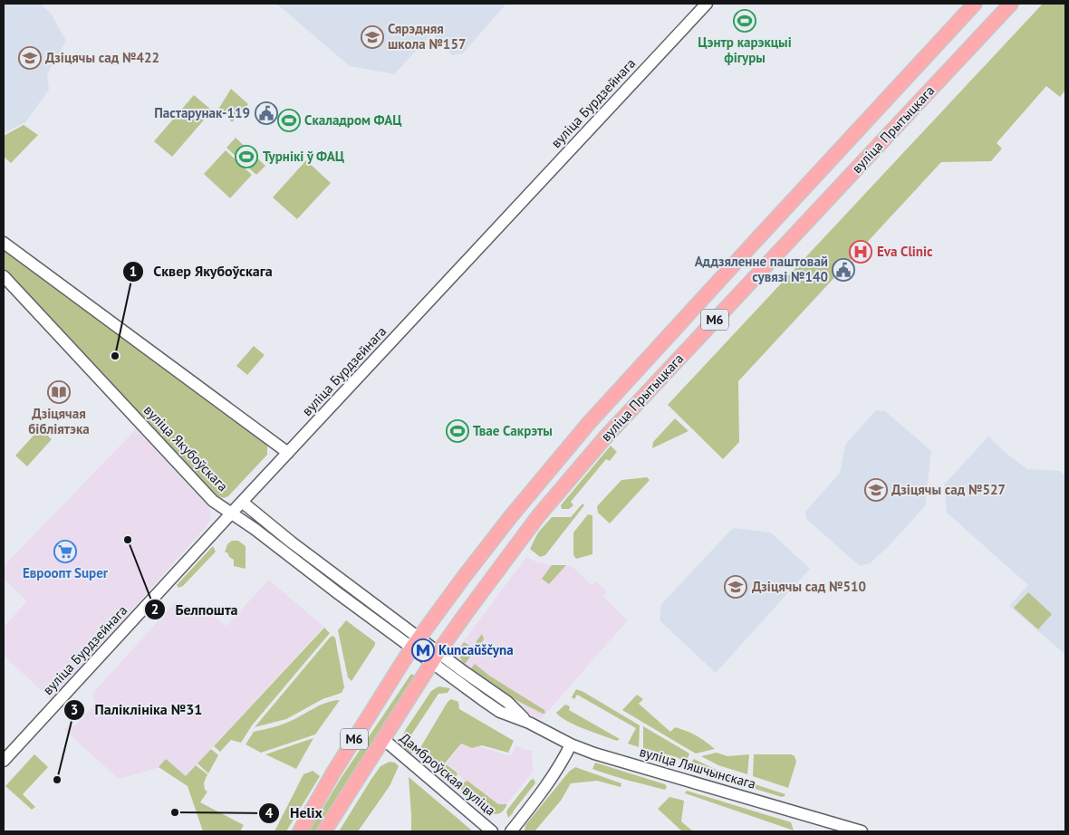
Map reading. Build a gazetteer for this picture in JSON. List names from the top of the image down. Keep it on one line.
{"streets":{"main road":["вуліца Бурдзейнага","вуліца Прытыцкага","М6","вуліца Якубоўскага","вуліца Ляшчынскага","Дамброўская вуліца"]},"crossings":[["вуліца Бурдзейнага","вуліца Якубоўскага"],["вуліца Прытыцкага","вуліца Якубоўскага"],["вуліца Прытыцкага","вуліца Ляшчынскага"],["вуліца Прытыцкага","Дамброўская вуліца"],["вуліца Якубоўскага","вуліца Ляшчынскага"]],"places":{"sports":["Цэнтр карэкцыі фігуры","Скаладром ФАЦ","Турнікі ў ФАЦ","Твае Сакрэты"],"school or university":["Сярэдняя школа №157","Дзіцячы сад №422","Дзіцячы сад №527","Дзіцячы сад №510"],"public building":["Пастарунак-119","Аддзяленне паштовай сувязі №140"],"hospital":["Eva Clinic"],"other":["Сквер Якубоўскага","Белпошта","Паліклініка №31","Helix"],"library":["Дзіцячая бібліятэка"],"supermarket":["Евроопт Super"],"metro station":["Kuncaŭščyna"]}}
